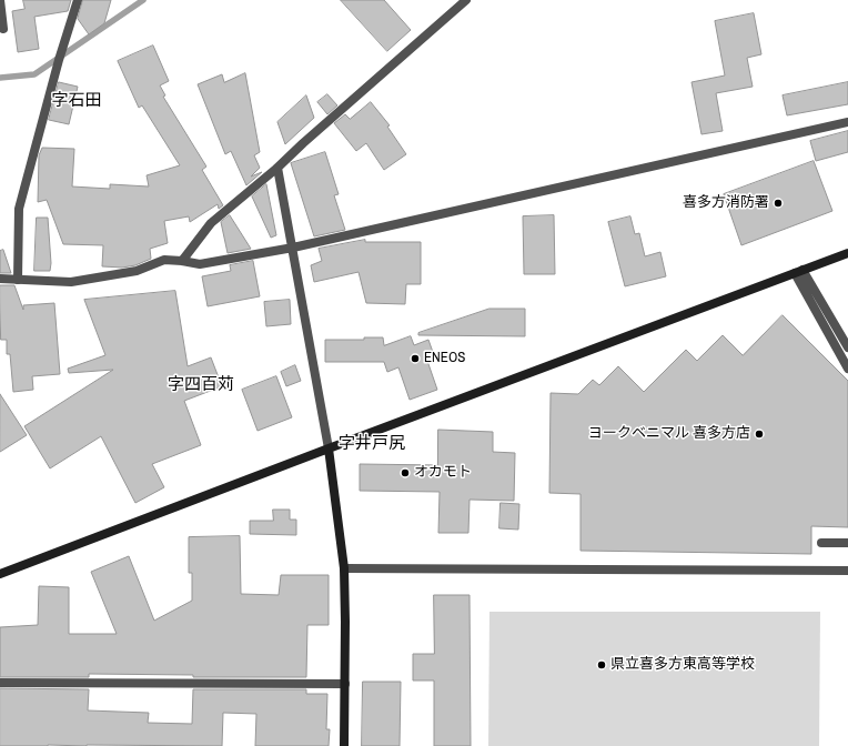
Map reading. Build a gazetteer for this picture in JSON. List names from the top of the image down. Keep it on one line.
{"districts":["字石田","字四百苅","字井戸尻"],"places":["喜多方消防署","ENEOS","ヨークベニマル 喜多方店","オカモト","県立喜多方東高等学校"]}
